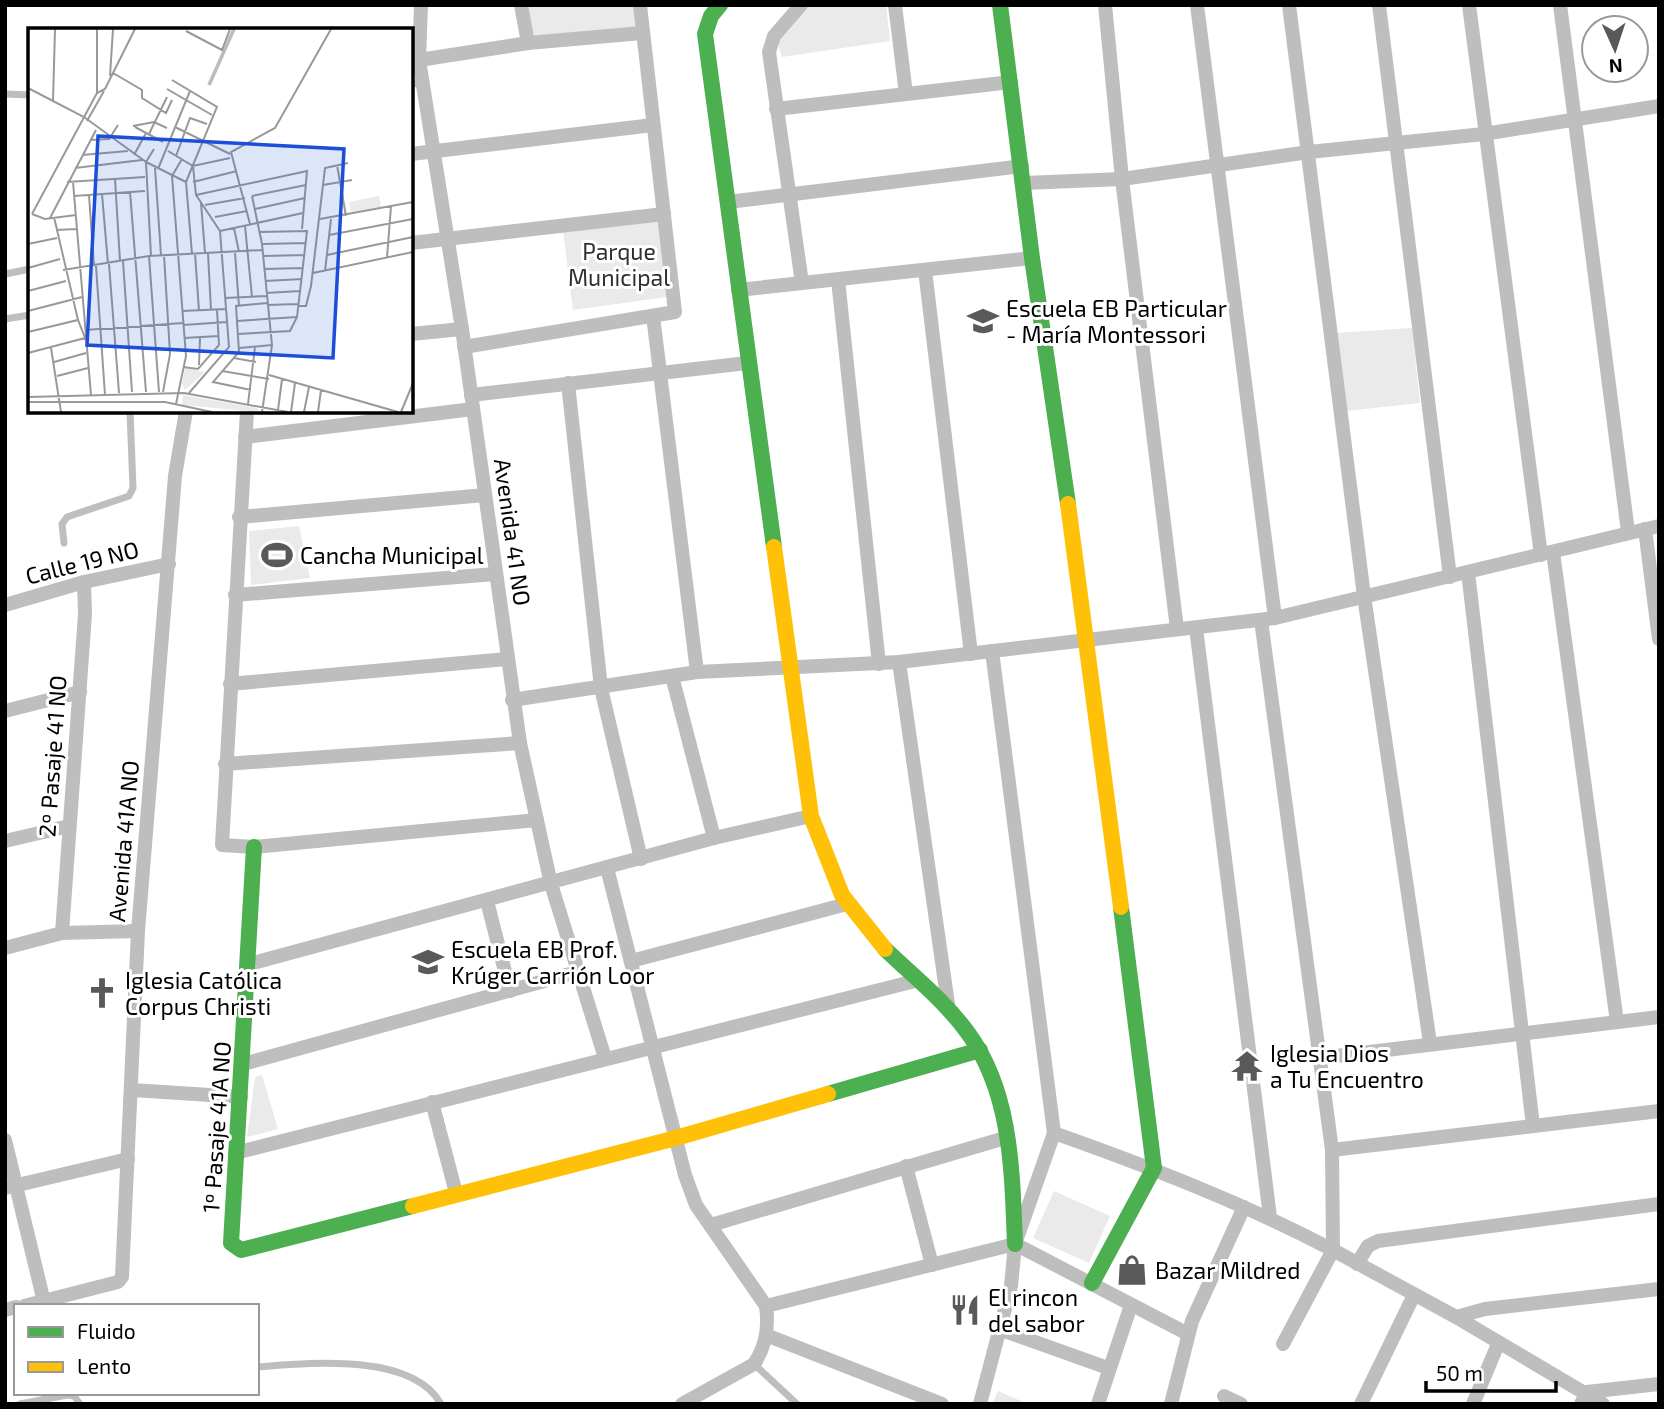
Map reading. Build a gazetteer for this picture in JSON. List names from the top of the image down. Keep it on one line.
{"streets":{"street":["Avenida 41 NO","Calle 19 NO","2º Pasaje 41 NO","Avenida 41A NO","1º Pasaje 41A NO"]},"crossings":[["Calle 19 NO","2º Pasaje 41 NO"],["Calle 19 NO","Avenida 41A NO"]],"parks":["Parque Municipal"],"places":{"school or university":["Escuela EB Particular - María Montessori","Escuela EB Prof. Krúger Carrión Loor"],"sports":["Cancha Municipal"],"church":["Iglesia Católica Corpus Christi"],"temple":["Iglesia Dios a Tu Encuentro"],"shop":["Bazar Mildred"],"restaurant":["El rincon del sabor"]},"legend":["Fluido","Lento"],"scale_bar":"50 m","north":"bottom"}
